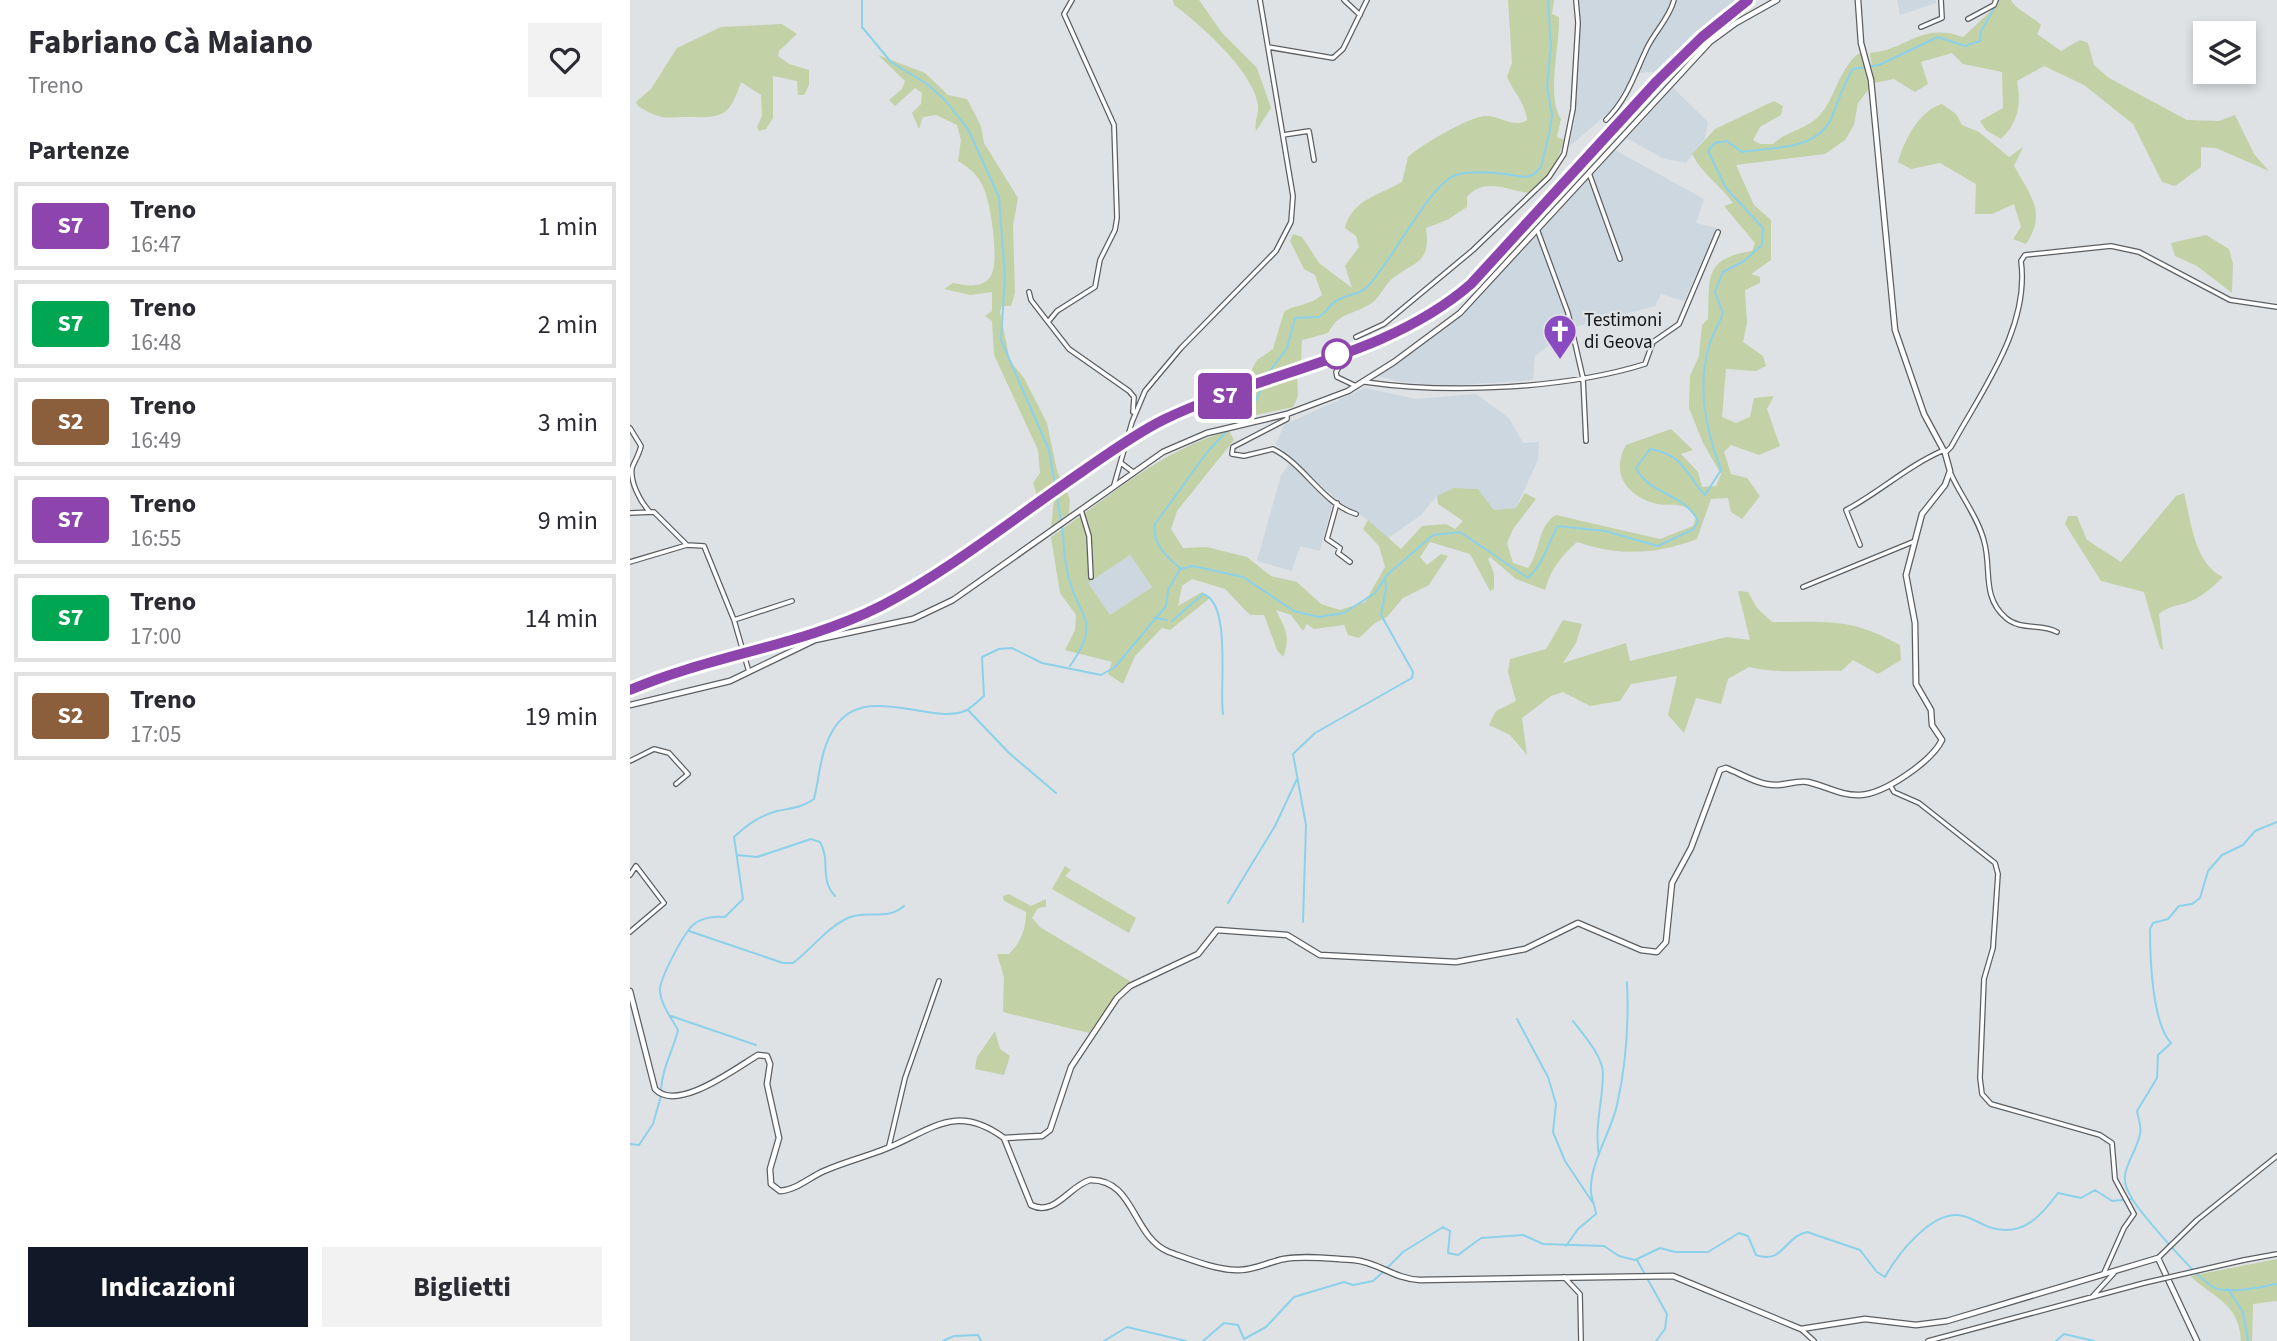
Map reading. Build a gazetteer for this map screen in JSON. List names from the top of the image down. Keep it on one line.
{"places":{"church":["Testimoni di Geova"]},"page":{"heading":[["Fabriano Cà Maiano","Treno"],"Partenze"],"on_map":"S7","list":[{"mark":"S7","name":"Treno","note":"16:47","value":"1 min"},{"mark":"S7","name":"Treno","note":"16:48","value":"2 min"},{"mark":"S2","name":"Treno","note":"16:49","value":"3 min"},{"mark":"S7","name":"Treno","note":"16:55","value":"9 min"},{"mark":"S7","name":"Treno","note":"17:00","value":"14 min"},{"mark":"S2","name":"Treno","note":"17:05","value":"19 min"}],"buttons":["Indicazioni","Biglietti"]}}
